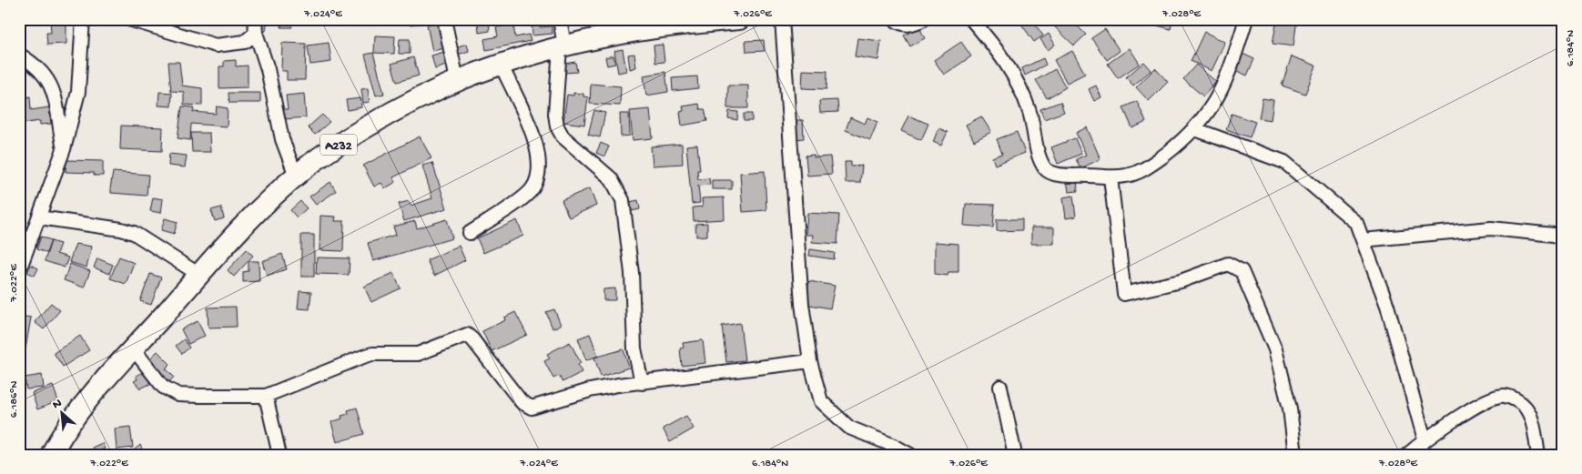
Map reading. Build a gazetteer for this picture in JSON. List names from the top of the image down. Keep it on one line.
{"streets":{"main road":["A232"]},"north":"top left","coordinates":["7.024°E","7.026°E","7.028°E","6.184°N","7.022°E","6.186°N"]}
